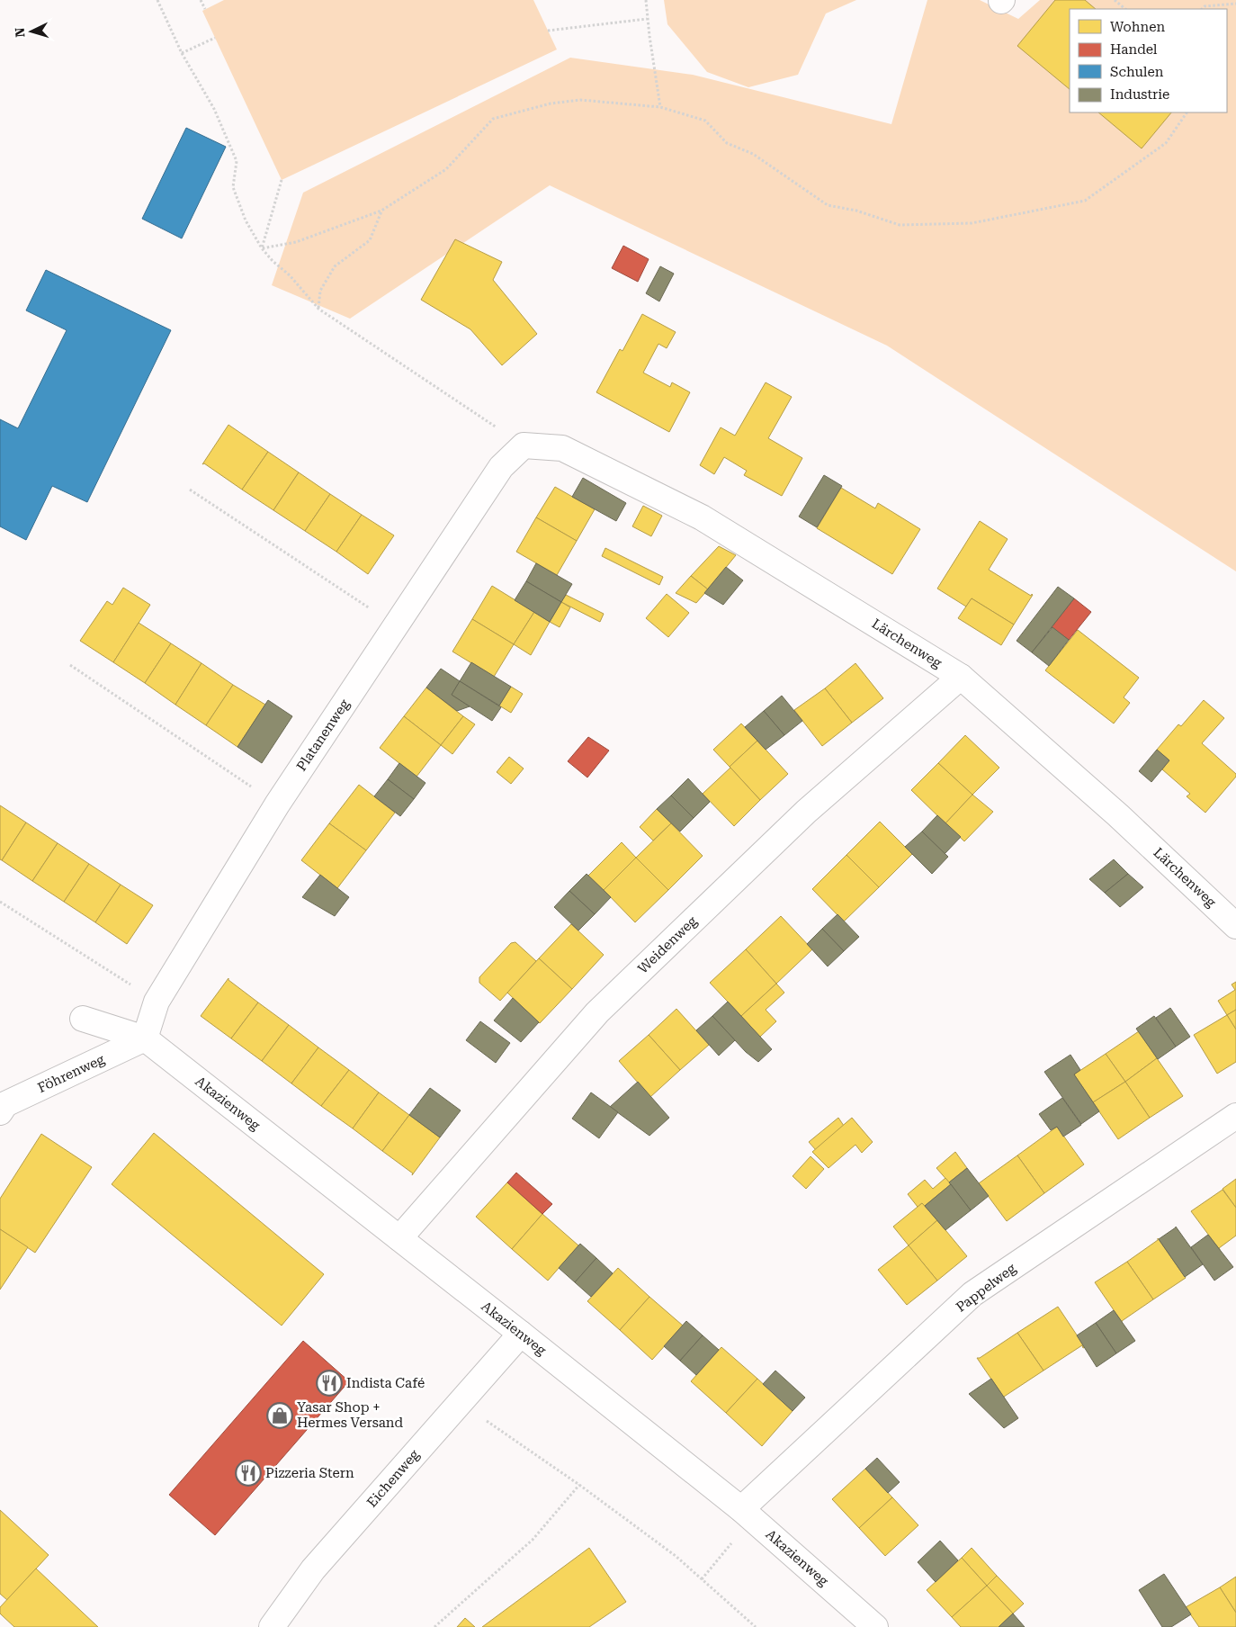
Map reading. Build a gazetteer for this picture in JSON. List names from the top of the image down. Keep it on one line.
{"streets":{"street":["Lärchenweg","Platanenweg","Weidenweg","Föhrenweg","Akazienweg","Pappelweg","Eichenweg"]},"crossings":[["Lärchenweg","Platanenweg"],["Lärchenweg","Weidenweg"],["Platanenweg","Föhrenweg"],["Platanenweg","Akazienweg"],["Weidenweg","Akazienweg"],["Föhrenweg","Akazienweg"],["Akazienweg","Pappelweg"],["Akazienweg","Eichenweg"]],"places":{"restaurant":["Indista Café","Pizzeria Stern"],"shop":["Yasar Shop + Hermes Versand"]},"legend":["Wohnen","Handel","Schulen","Industrie"],"north":"left"}
